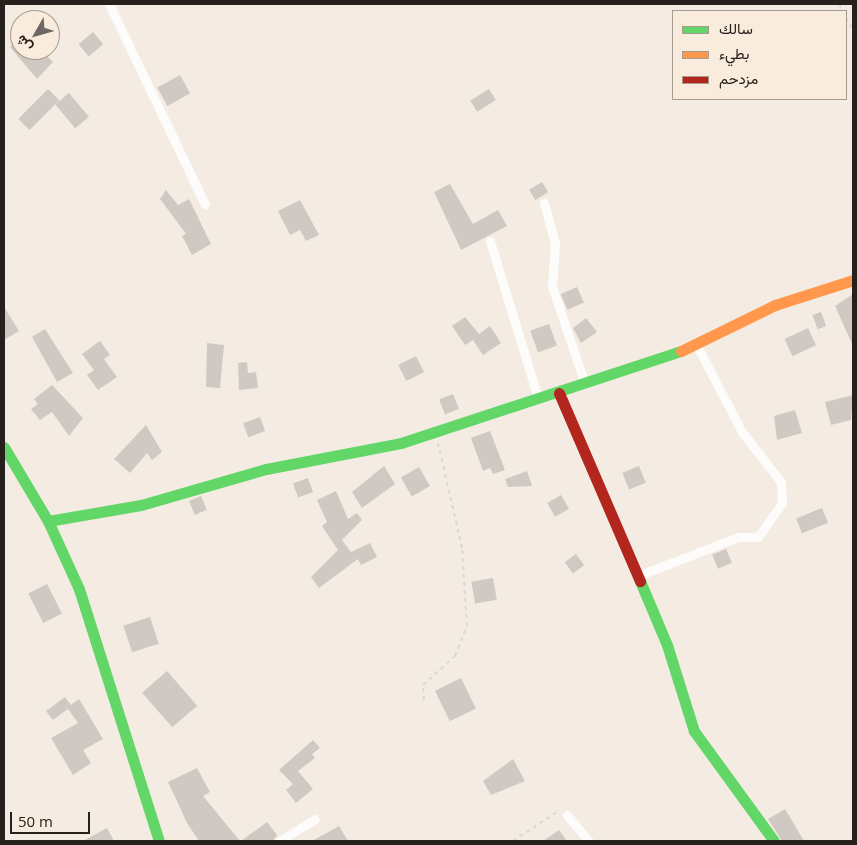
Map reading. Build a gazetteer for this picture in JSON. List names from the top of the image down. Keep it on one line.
{"legend":["سالك","بطيء","مزدحم"],"scale_bar":"50 m","north":"bottom left"}
